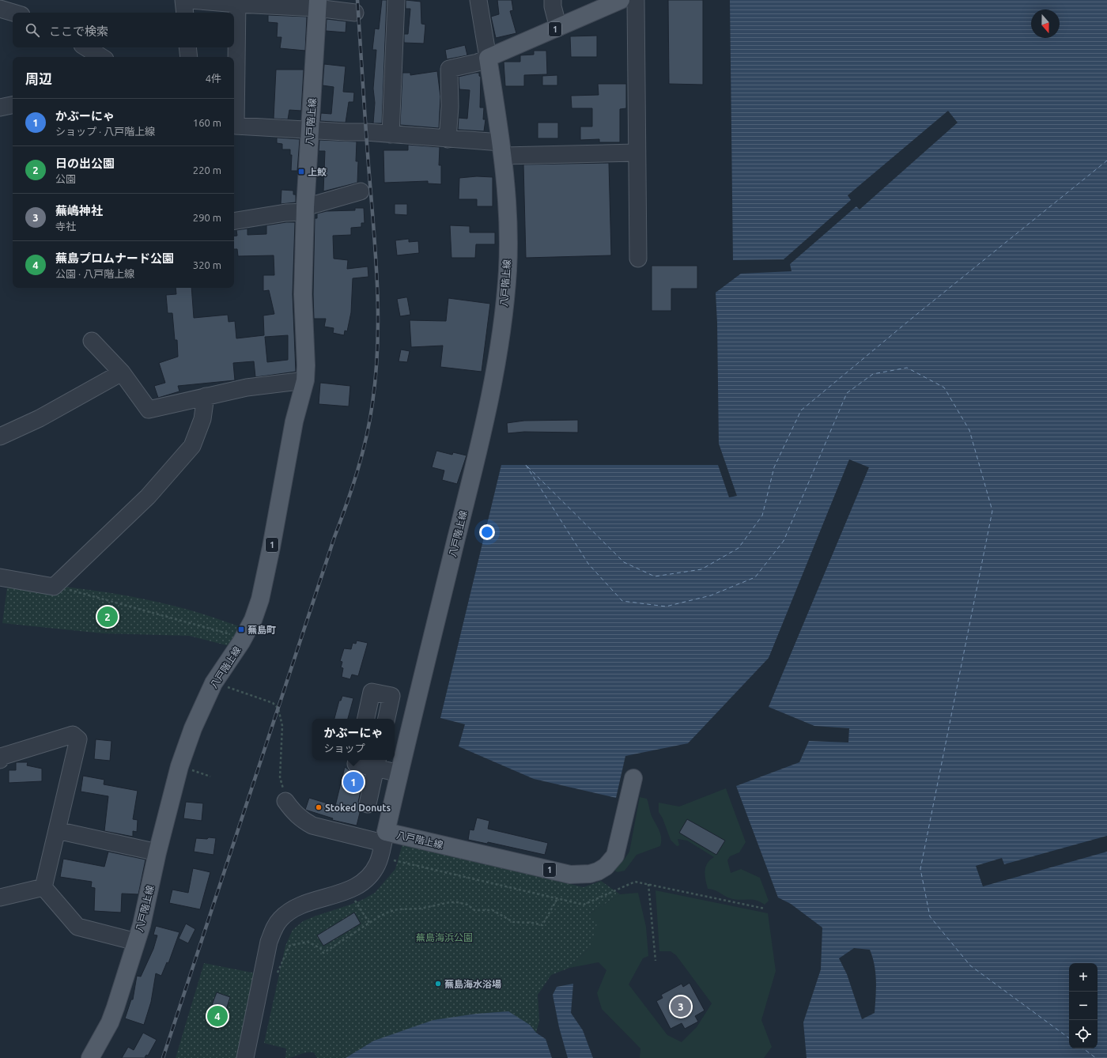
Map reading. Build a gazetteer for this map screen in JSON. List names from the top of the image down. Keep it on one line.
{"streets":{"main road":["1","八戸階上線"]},"crossings":[["1","八戸階上線"]],"parks":["蕪島海浜公園"],"places":{"transit":["上鮫","蕪島町"],"other":["Stoked Donuts","蕪島海水浴場"]},"north":"bottom","page":{"search":"ここで検索","heading":["周辺","4件"],"list":[{"mark":"1","name":"かぶーにゃ","note":"ショップ · 八戸階上線","value":"160 m"},{"mark":"2","name":"日の出公園","note":"公園","value":"220 m"},{"mark":"3","name":"蕪嶋神社","note":"寺社","value":"290 m"},{"mark":"4","name":"蕪島プロムナード公園","note":"公園 · 八戸階上線","value":"320 m"}],"pins":["2","1","3","4"],"popup":["かぶーにゃ","ショップ"],"map_buttons":["+","−"]}}
